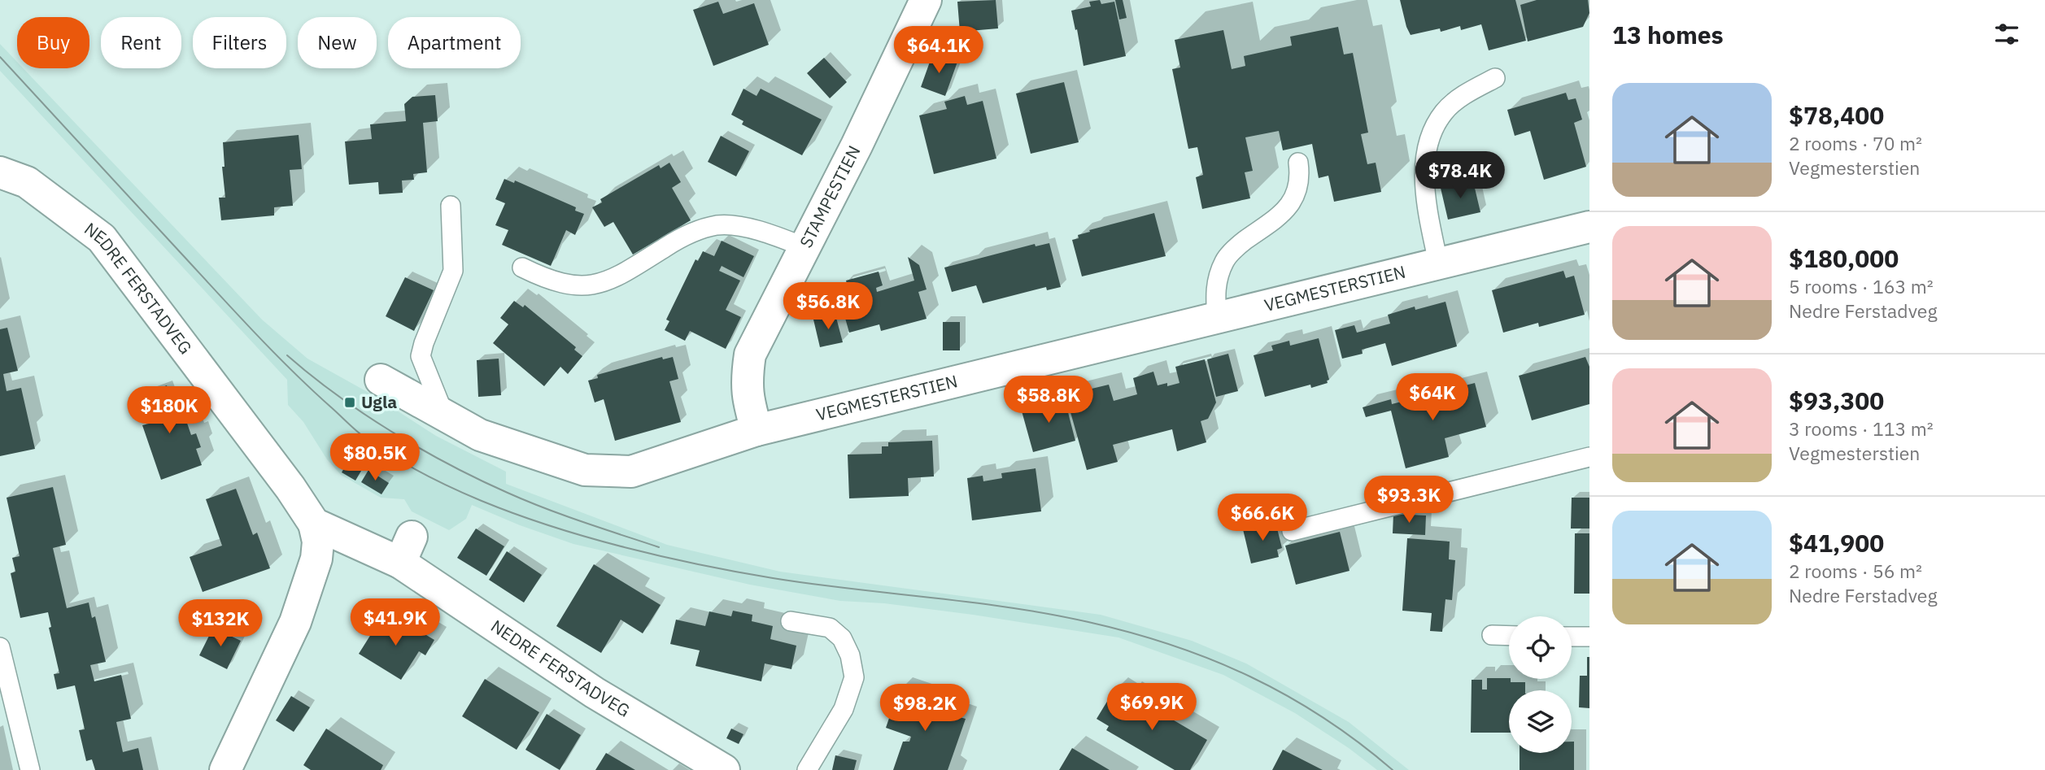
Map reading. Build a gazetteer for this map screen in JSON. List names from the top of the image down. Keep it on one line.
{"streets":{"street":["STAMPESTIEN","VEGMESTERSTIEN","NEDRE FERSTADVEG"]},"crossings":[["STAMPESTIEN","VEGMESTERSTIEN"]],"places":{"transit":["Ugla"]},"page":{"heading":"13 homes","chip":["Buy","Rent","Filters","New","Apartment"],"price":["$64.1K","$78.4K","$56.8K","$64K","$58.8K","$180K","$80.5K","$93.3K","$66.6K","$41.9K","$132K","$69.9K","$98.2K"],"list":[{"name":"$78,400","note":"2 rooms · 70 m² · Vegmesterstien"},{"name":"$180,000","note":"5 rooms · 163 m² · Nedre Ferstadveg"},{"name":"$93,300","note":"3 rooms · 113 m² · Vegmesterstien"},{"name":"$41,900","note":"2 rooms · 56 m² · Nedre Ferstadveg"}]}}
